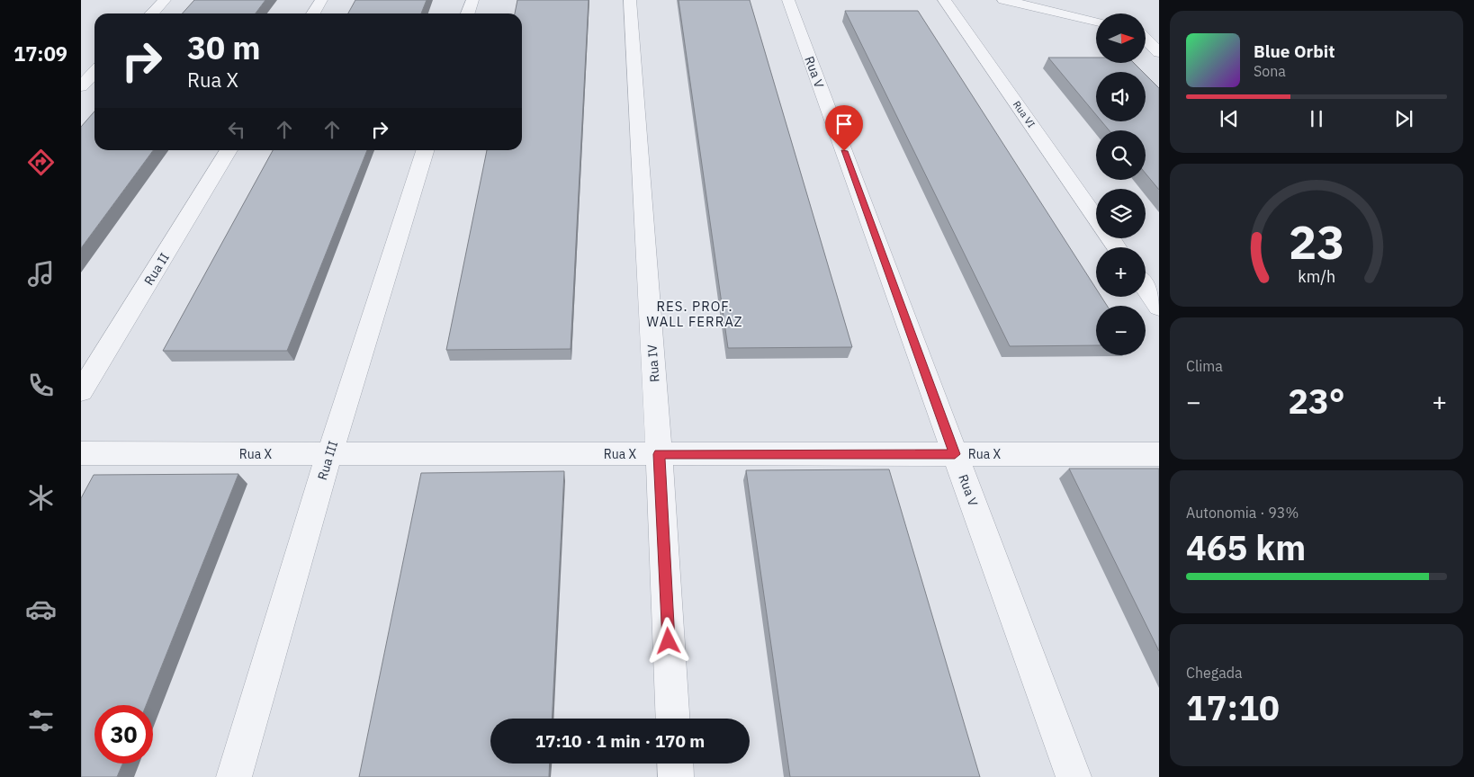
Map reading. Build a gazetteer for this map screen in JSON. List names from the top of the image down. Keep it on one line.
{"streets":{"street":["Rua V","Rua VI","Rua II","Rua IV","Rua X","Rua III"]},"crossings":[["Rua V","Rua X"],["Rua IV","Rua X"],["Rua X","Rua III"]],"districts":["RES. PROF. WALL FERRAZ"],"north":"right","page":{"tabs":"17:09","map_buttons":["+","−"],"turn":["30 m","Rua X"],"song":["Blue Orbit","Sona"],"tile":["Clima",["Autonomia · 93%","465 km"],["Chegada","17:10"]],"heat":["−","23°","+"],"limit":"30","trip":"17:10 · 1 min · 170 m","gauge":["23","km/h"]}}
